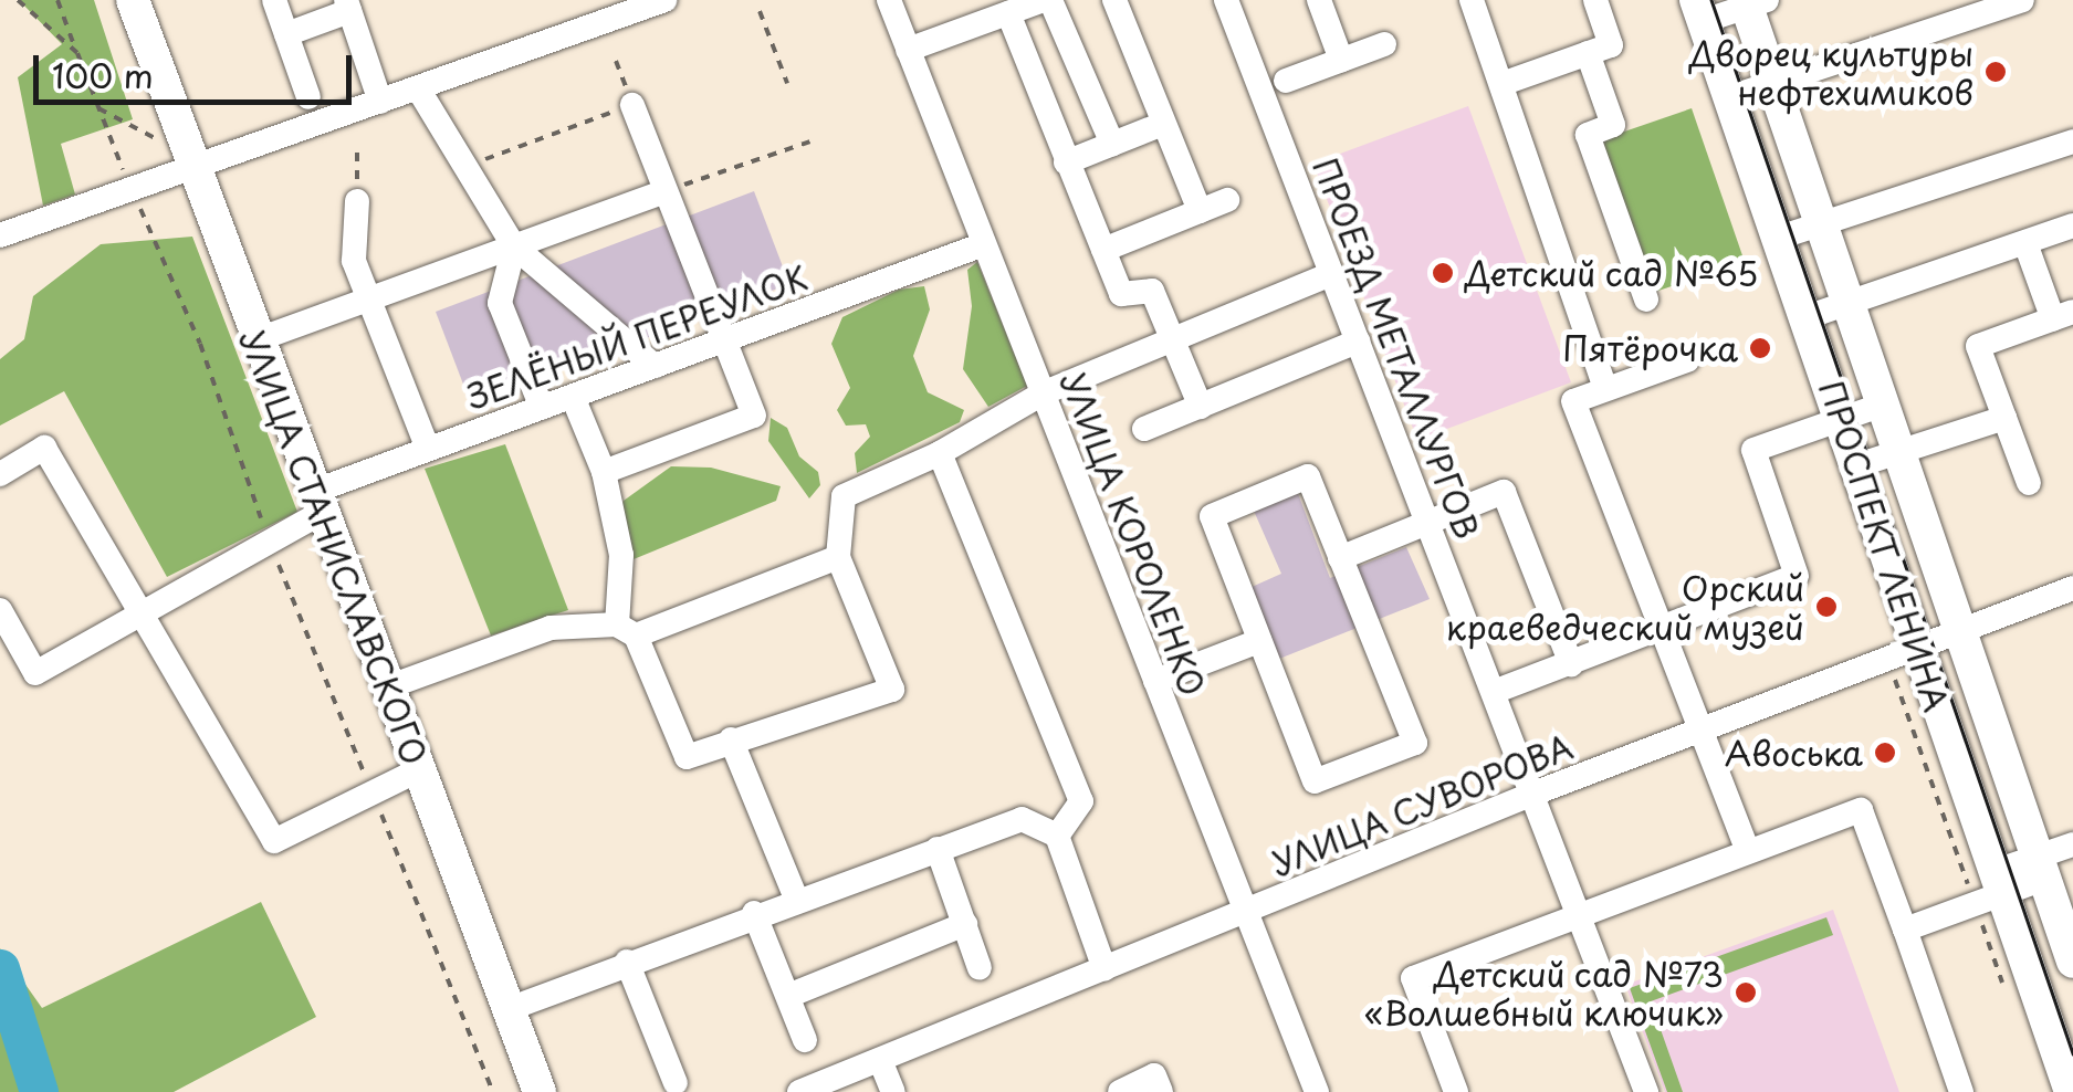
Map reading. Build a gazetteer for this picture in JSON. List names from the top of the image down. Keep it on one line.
{"streets":{"main road":["ПРОСПЕКТ ЛЕНИНА","УЛИЦА СТАНИСЛАВСКОГО"],"street":["ЗЕЛЁНЫЙ ПЕРЕУЛОК","ПРОЕЗД МЕТАЛЛУРГОВ","УЛИЦА КОРОЛЕНКО","УЛИЦА СУВОРОВА"]},"crossings":[["ЗЕЛЁНЫЙ ПЕРЕУЛОК","УЛИЦА КОРОЛЕНКО"],["ЗЕЛЁНЫЙ ПЕРЕУЛОК","УЛИЦА СТАНИСЛАВСКОГО"],["ПРОЕЗД МЕТАЛЛУРГОВ","УЛИЦА СУВОРОВА"],["УЛИЦА КОРОЛЕНКО","УЛИЦА СУВОРОВА"],["ПРОСПЕКТ ЛЕНИНА","УЛИЦА СУВОРОВА"]],"places":["Дворец культуры нефтехимиков","Детский сад №65","Пятёрочка","Орский краеведческий музей","Авоська","Детский сад №73 «Волшебный ключик»"],"scale_bar":"100 m"}
